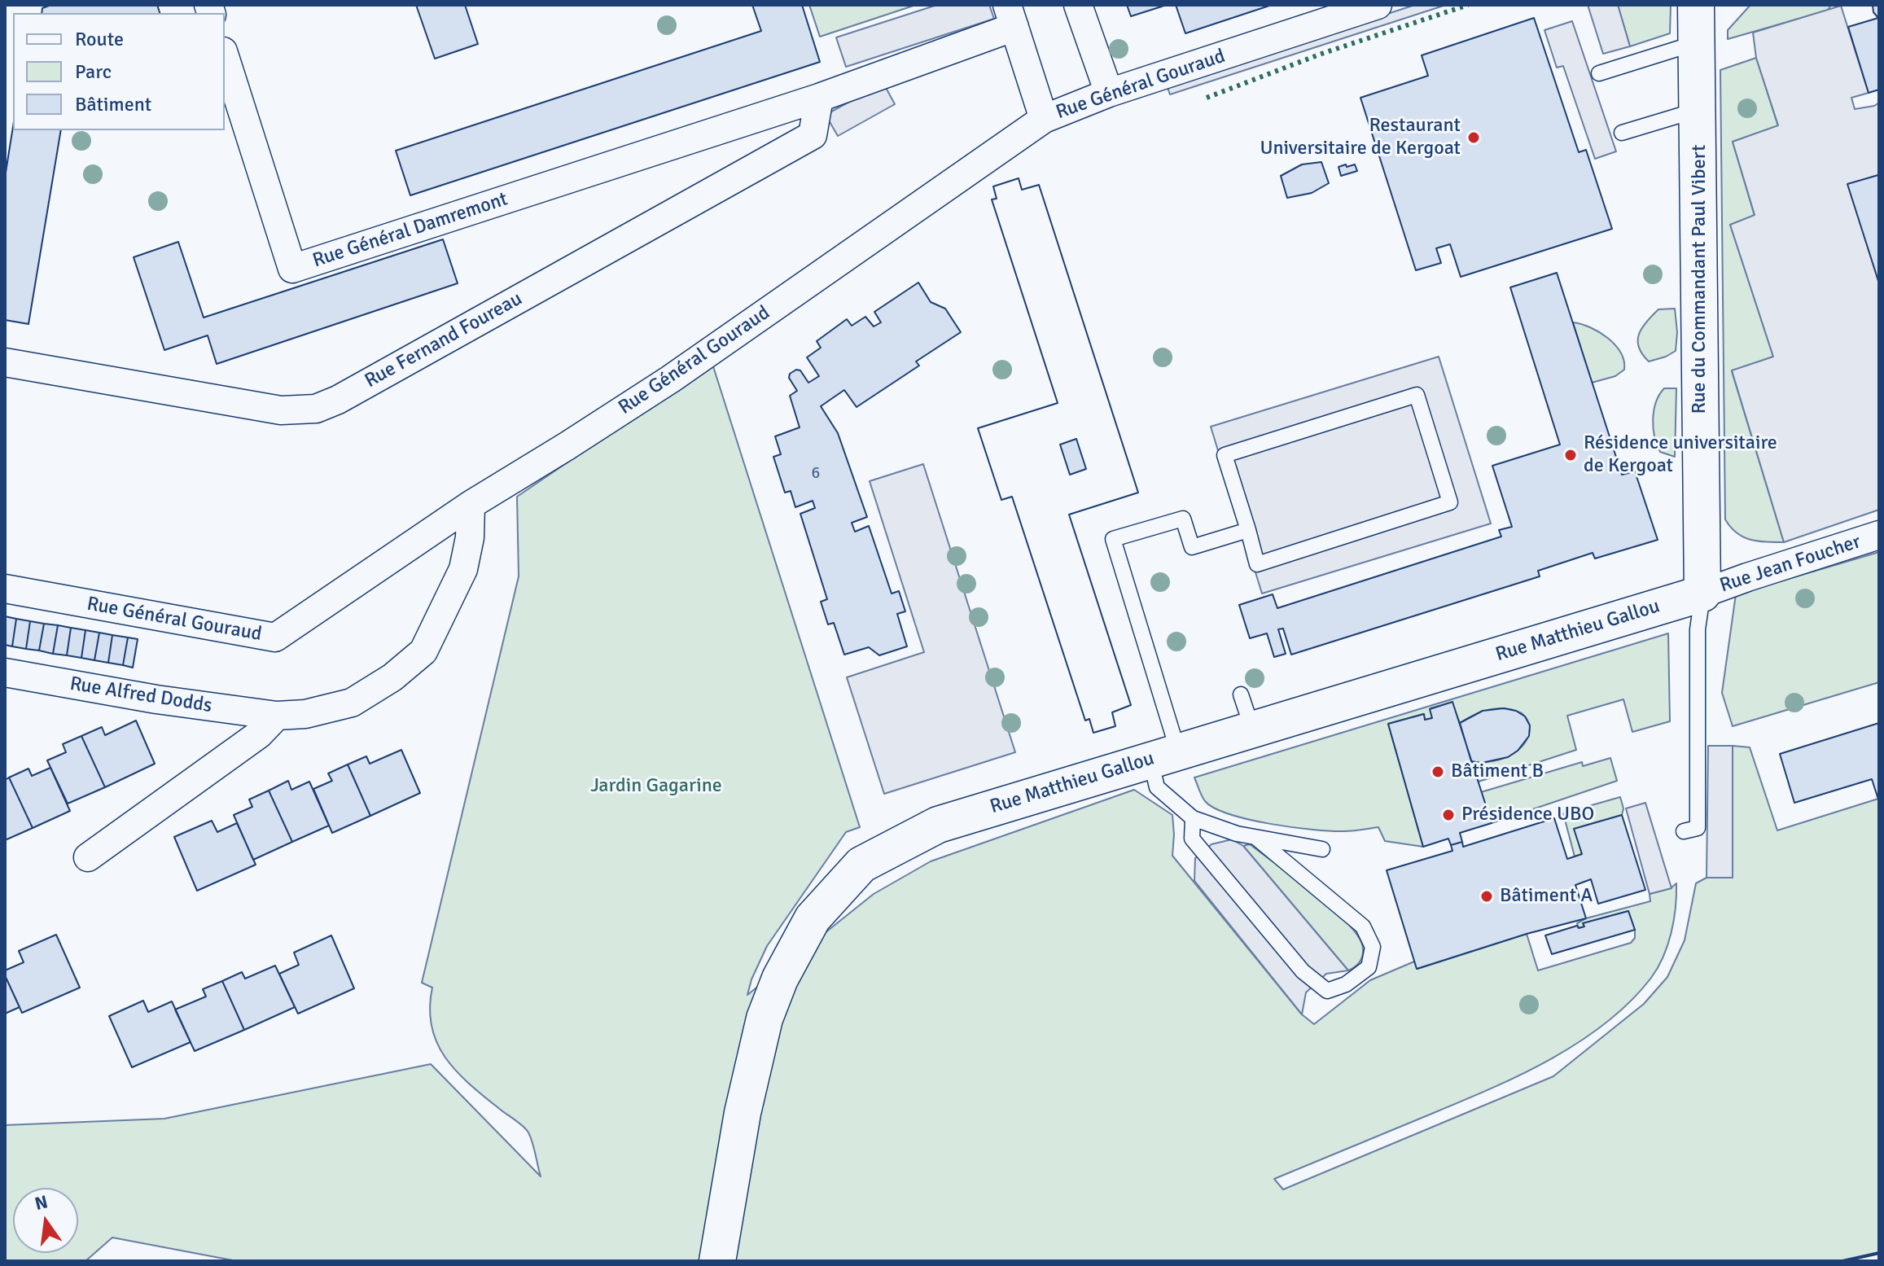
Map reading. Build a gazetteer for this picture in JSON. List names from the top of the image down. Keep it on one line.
{"streets":{"street":["Rue Général Gouraud","Rue Général Damremont","Rue du Commandant Paul Vibert","Rue Fernand Foureau","Rue Jean Foucher","Rue Matthieu Gallou","Rue Alfred Dodds"]},"crossings":[["Rue Général Gouraud","Rue Alfred Dodds"],["Rue Général Damremont","Rue Fernand Foureau"],["Rue du Commandant Paul Vibert","Rue Jean Foucher"],["Rue du Commandant Paul Vibert","Rue Matthieu Gallou"],["Rue Jean Foucher","Rue Matthieu Gallou"]],"parks":["Jardin Gagarine"],"places":["Restaurant Universitaire de Kergoat","Résidence universitaire de Kergoat","Bâtiment B","Présidence UBO","Bâtiment A"],"house_numbers":["6"],"legend":["Route","Parc","Bâtiment"],"north":"top"}
